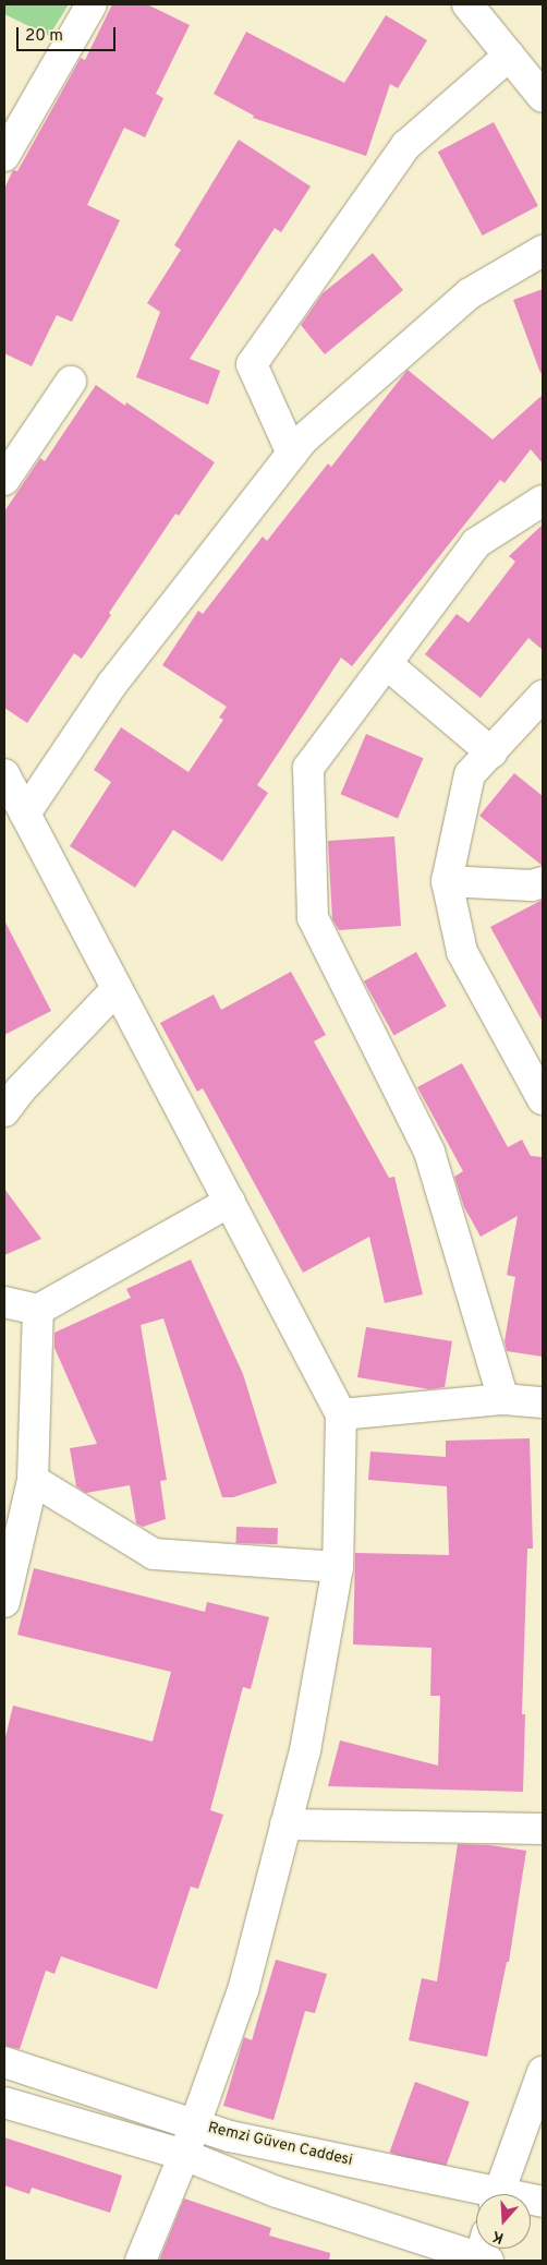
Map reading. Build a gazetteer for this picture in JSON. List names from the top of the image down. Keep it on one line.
{"streets":{"street":["Remzi Güven Caddesi"]},"scale_bar":"20 m","north":"bottom"}
